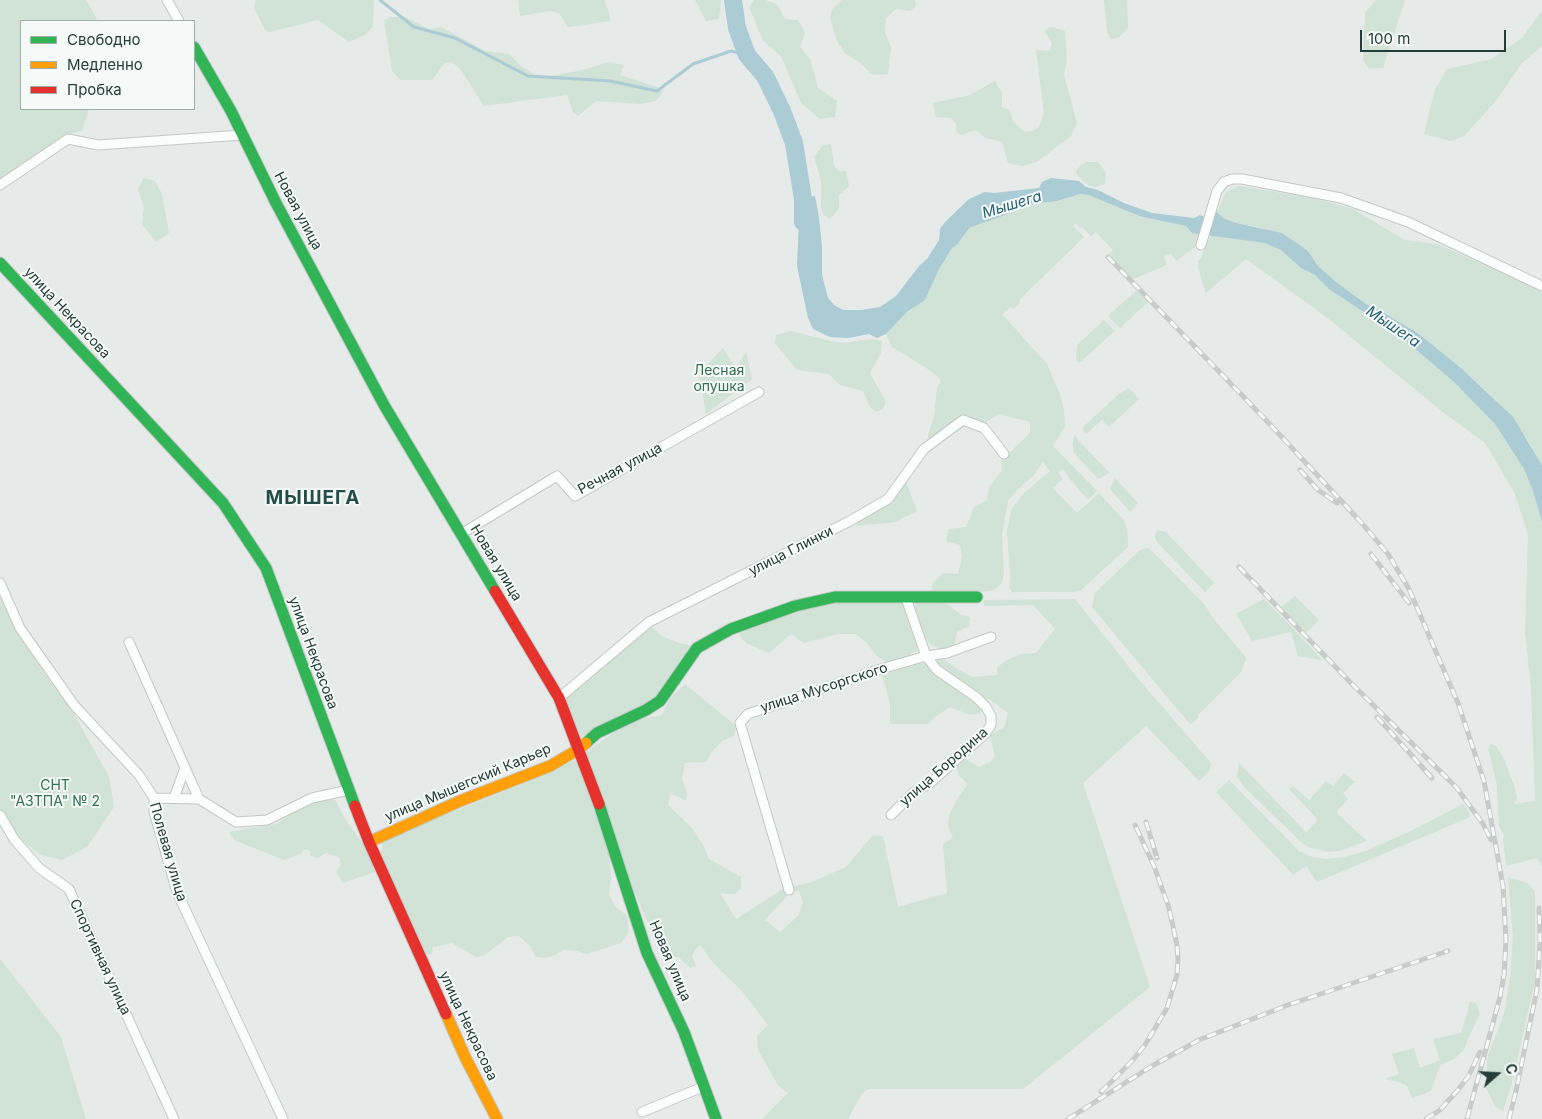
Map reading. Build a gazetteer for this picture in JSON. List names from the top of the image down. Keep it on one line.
{"streets":{"street":["Новая улица","улица Некрасова","Речная улица","улица Глинки","улица Мусоргского","улица Бородина","улица Мышегский Карьер","Полевая улица","Спортивная улица"]},"crossings":[["Новая улица","Речная улица"],["Новая улица","улица Глинки"],["Новая улица","улица Мышегский Карьер"],["улица Некрасова","улица Мышегский Карьер"],["улица Мусоргского","улица Бородина"]],"districts":["МЫШЕГА"],"water":["Мышега"],"parks":["Лесная опушка","СНТ \"АЗТПА\" № 2"],"legend":["Свободно","Медленно","Пробка"],"scale_bar":"100 m","north":"right"}
